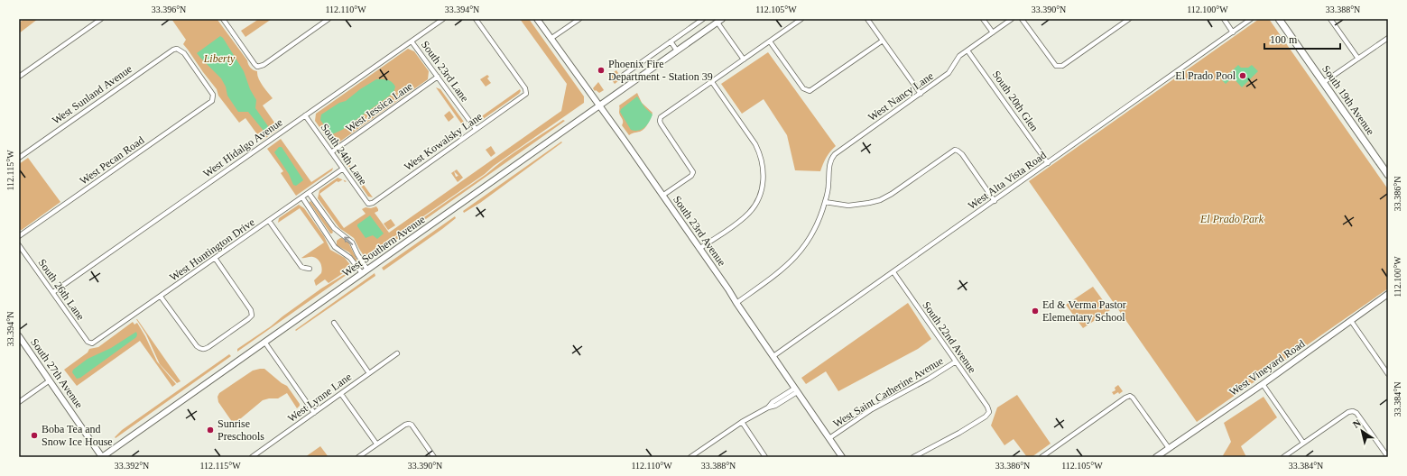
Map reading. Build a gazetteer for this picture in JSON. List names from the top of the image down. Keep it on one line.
{"streets":{"main road":["South 19th Avenue","South 23rd Avenue","West Southern Avenue","West Vineyard Road","South 27th Avenue"],"street":["South 23rd Lane","West Sunland Avenue","West Nancy Lane","South 20th Glen","West Jessica Lane","West Kowalsky Lane","West Hidalgo Avenue","South 24th Lane","West Pecan Road","West Alta Vista Road","West Huntington Drive","South 26th Lane","South 22nd Avenue","West Saint Catherine Avenue","West Lynne Lane"]},"crossings":[["South 23rd Lane","West Jessica Lane"],["South 23rd Lane","West Kowalsky Lane"],["South 23rd Lane","West Hidalgo Avenue"],["West Sunland Avenue","West Pecan Road"],["West Nancy Lane","South 20th Glen"],["West Nancy Lane","South 23rd Avenue"],["South 20th Glen","West Alta Vista Road"],["West Jessica Lane","South 24th Lane"],["West Kowalsky Lane","South 24th Lane"],["West Hidalgo Avenue","South 24th Lane"],["West Hidalgo Avenue","South 26th Lane"],["South 24th Lane","West Huntington Drive"],["West Alta Vista Road","South 23rd Avenue"],["West Alta Vista Road","South 22nd Avenue"],["South 23rd Avenue","West Southern Avenue"],["South 23rd Avenue","West Saint Catherine Avenue"],["West Southern Avenue","South 27th Avenue"],["West Huntington Drive","South 26th Lane"],["South 22nd Avenue","West Saint Catherine Avenue"]],"parks":["Liberty","El Prado Park"],"places":["Phoenix Fire Department - Station 39","El Prado Pool","Ed & Verma Pastor Elementary School","Sunrise Preschools","Boba Tea and Snow Ice House"],"scale_bar":"100 m","north":"top left","coordinates":["33.396°N","112.110°W","33.394°N","112.105°W","33.390°N","112.100°W","33.388°N","112.115°W","33.386°N","33.384°N","33.392°N"]}
